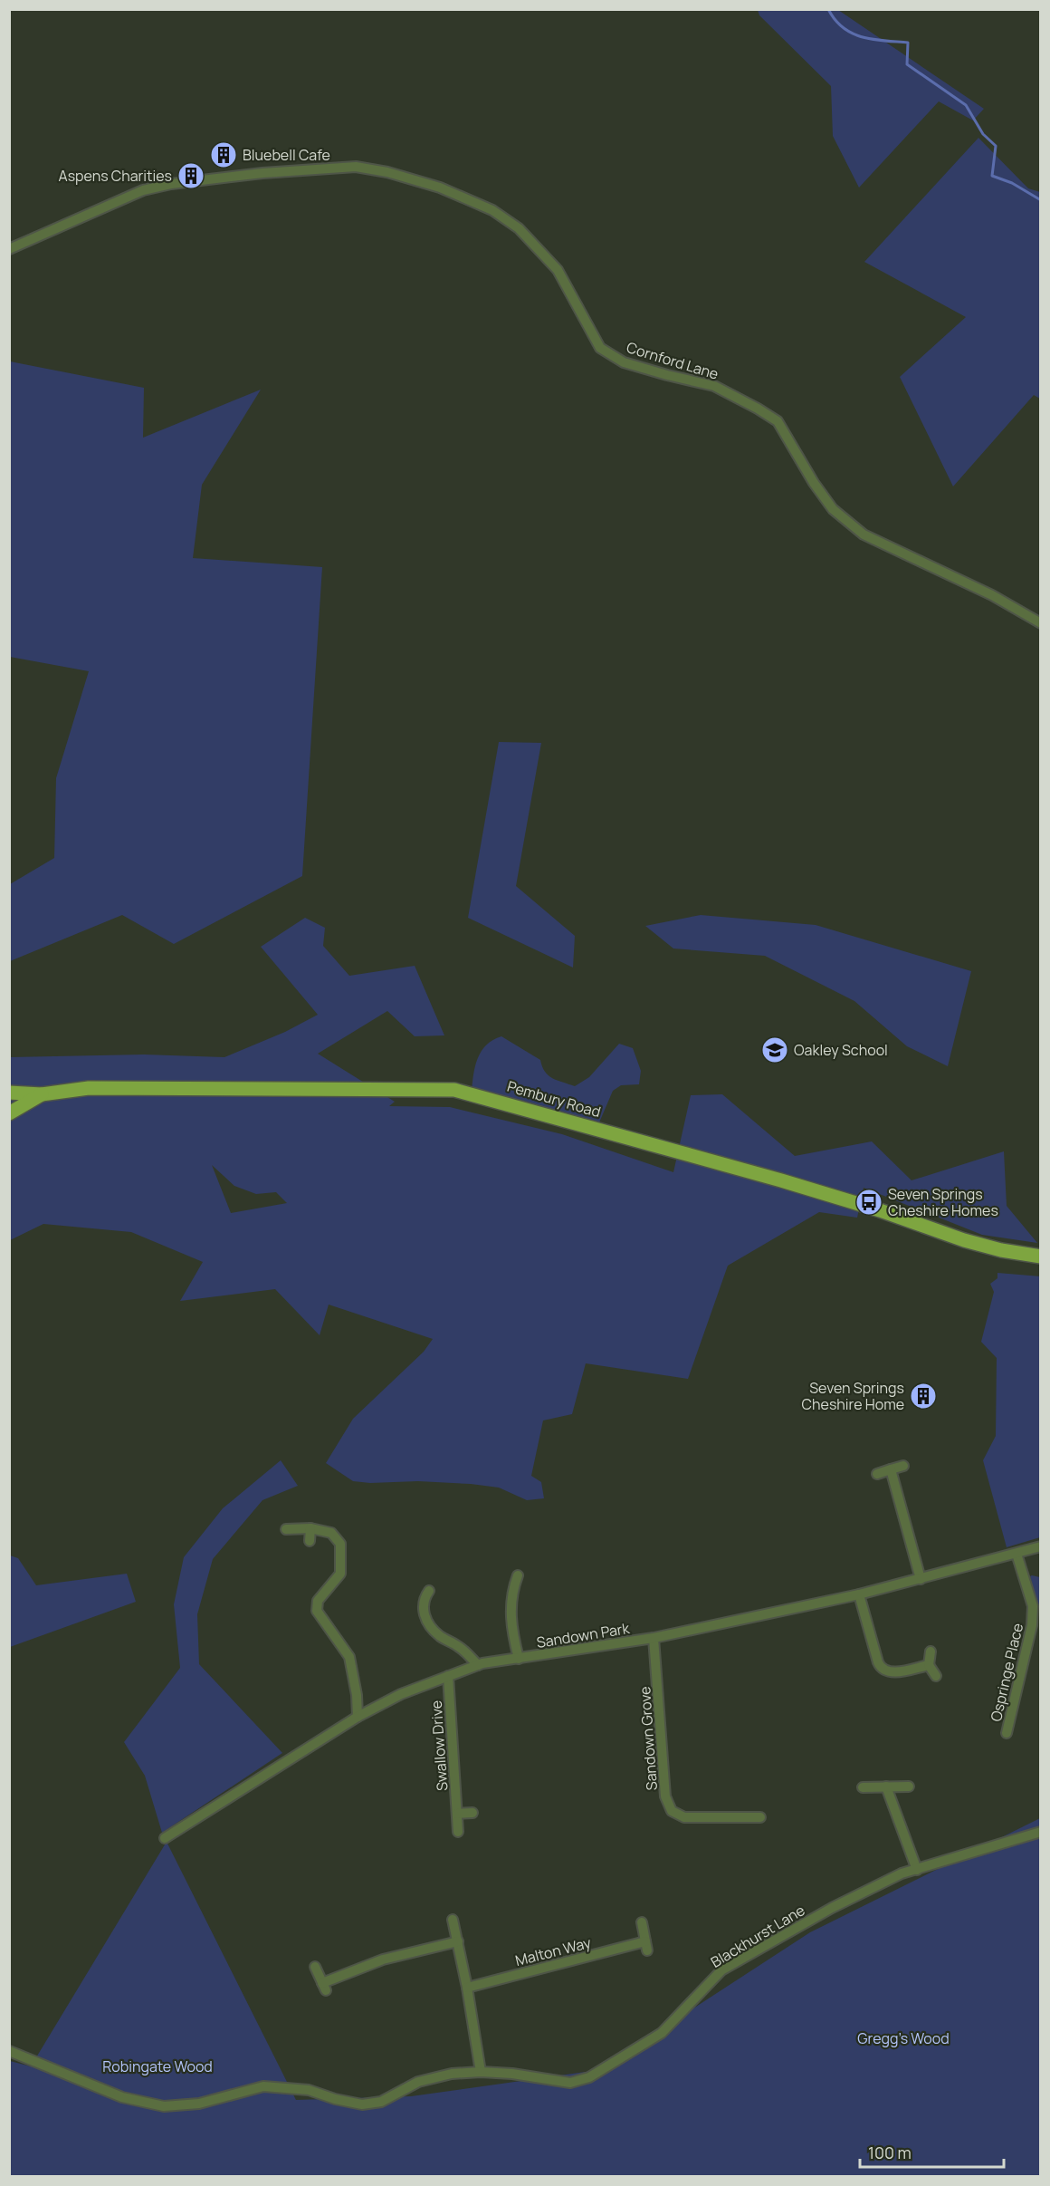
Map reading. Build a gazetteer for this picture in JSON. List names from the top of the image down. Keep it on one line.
{"streets":{"main road":["Pembury Road"],"street":["Cornford Lane","Sandown Park","Ospringe Place","Sandown Grove","Swallow Drive","Blackhurst Lane","Malton Way"]},"crossings":[["Sandown Park","Ospringe Place"],["Sandown Park","Sandown Grove"],["Sandown Park","Swallow Drive"]],"parks":["Gregg's Wood","Robingate Wood"],"places":{"building":["Bluebell Cafe","Aspens Charities","Seven Springs Cheshire Home"],"school or university":["Oakley School"],"bus stop":["Seven Springs Cheshire Homes"]},"scale_bar":"100 m"}
